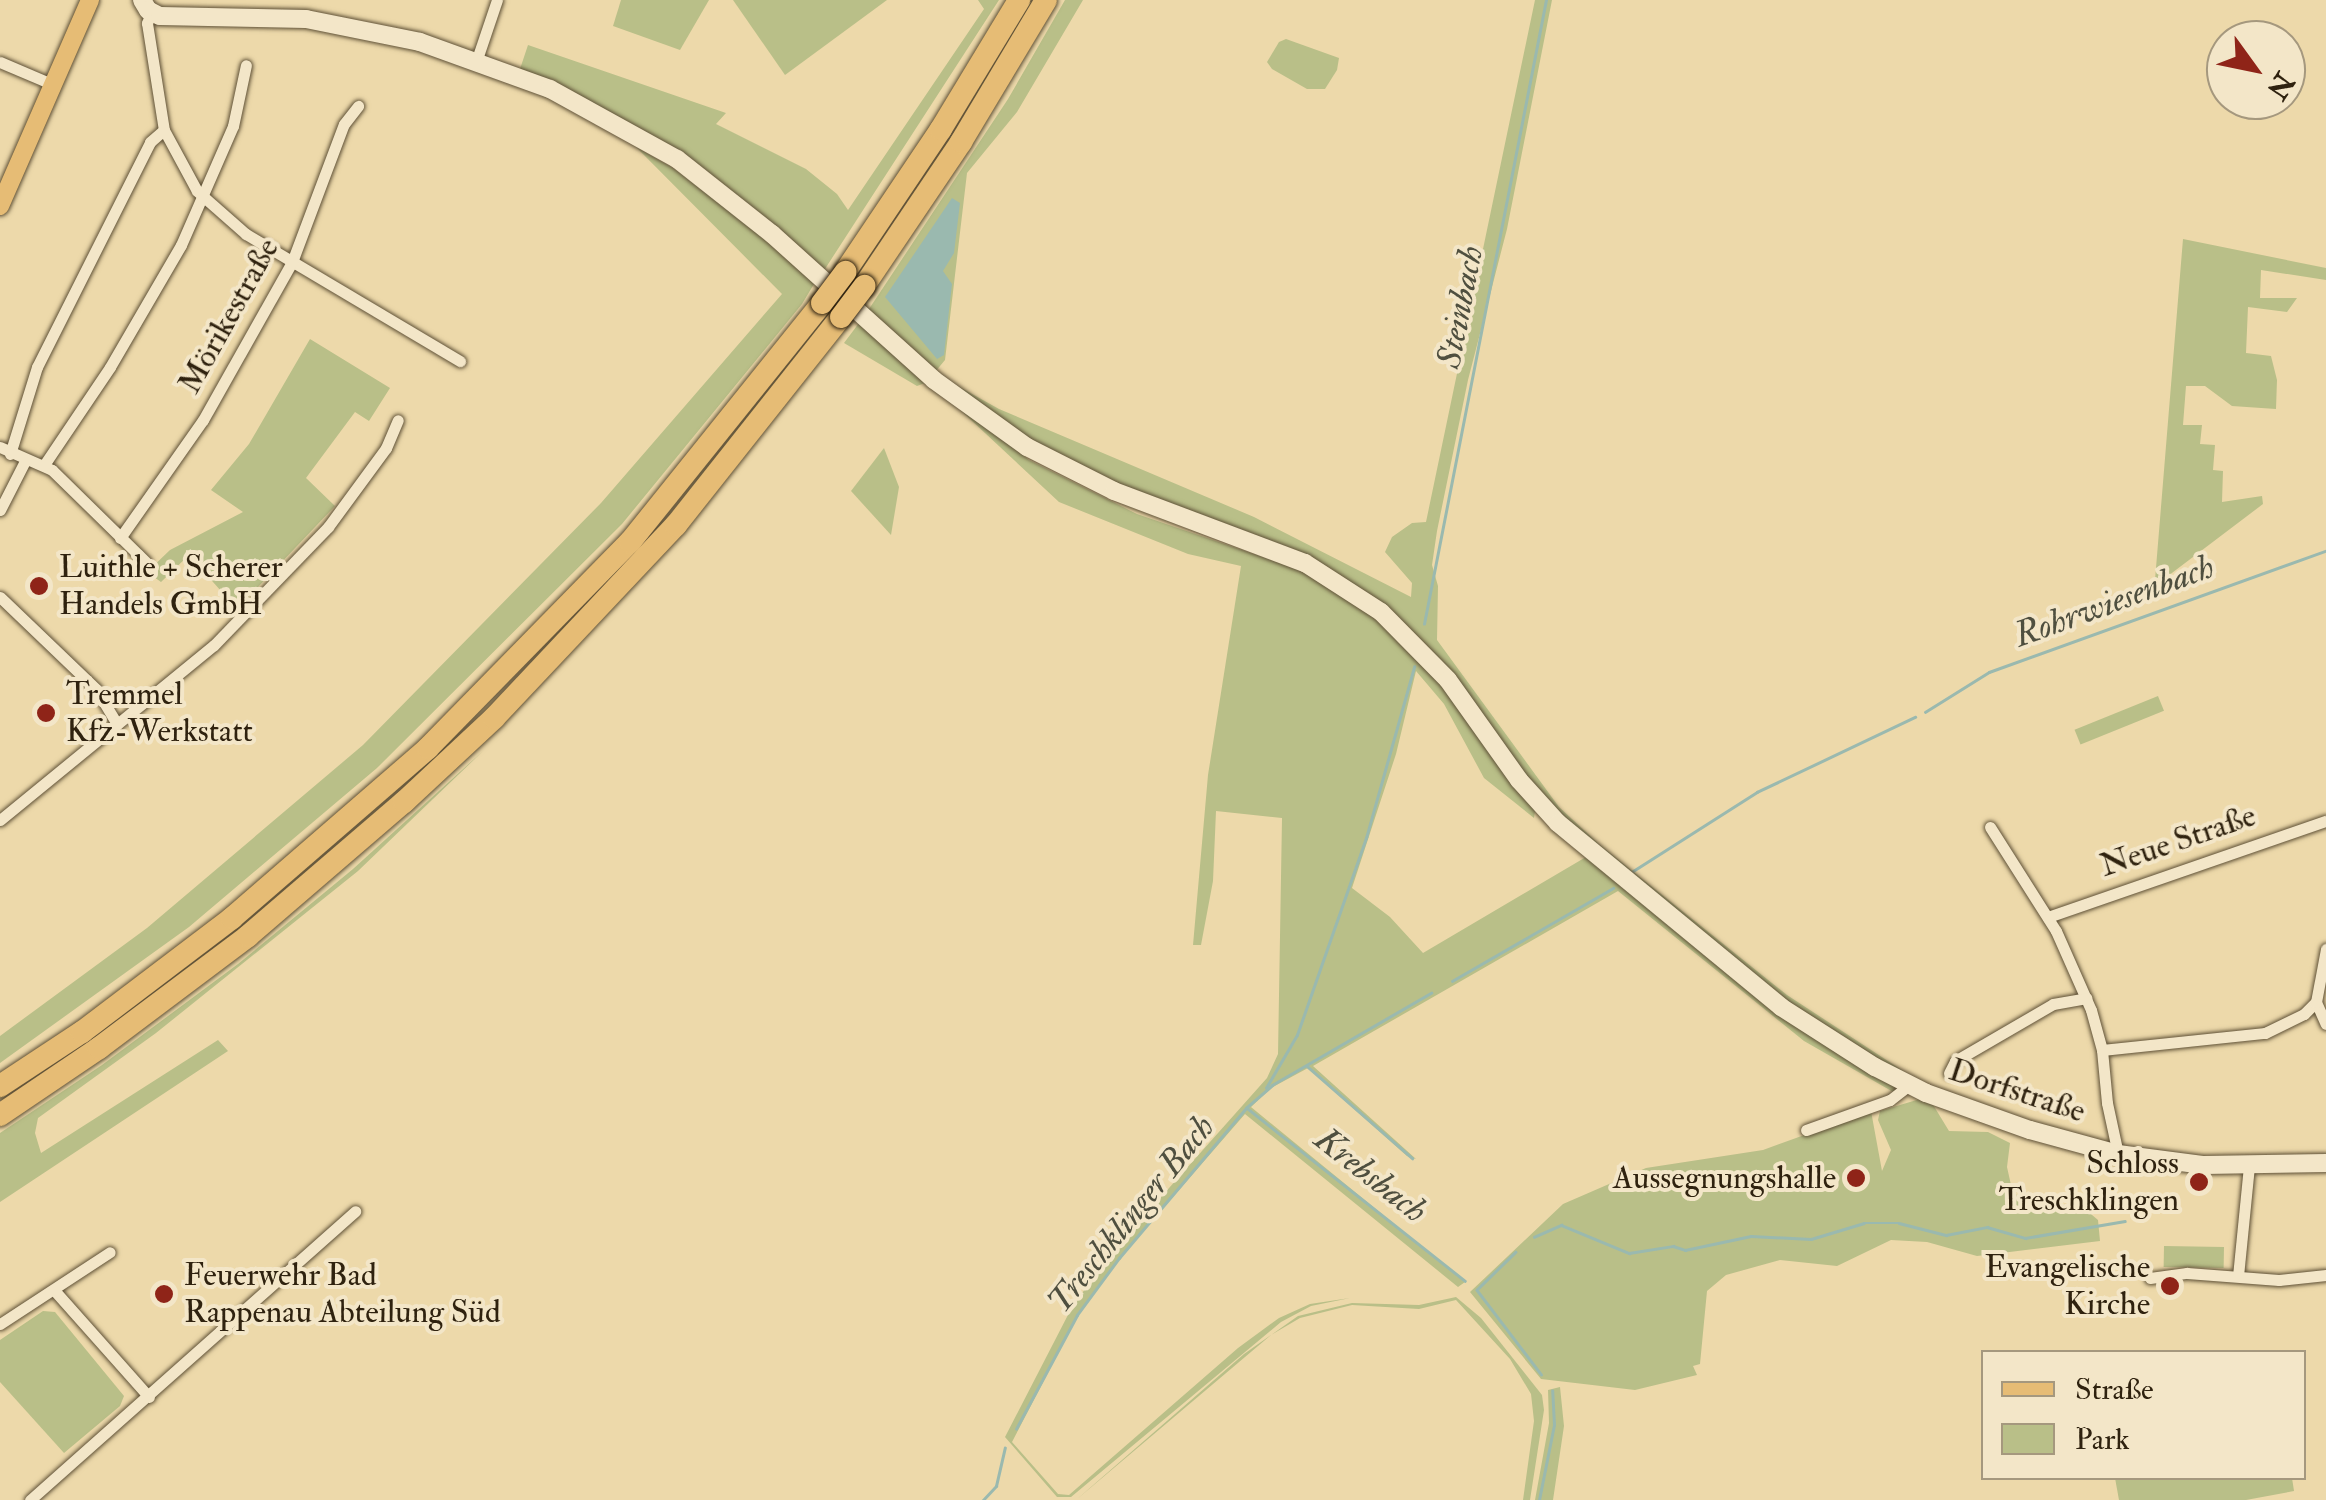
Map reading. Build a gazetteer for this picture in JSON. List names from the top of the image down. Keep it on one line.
{"streets":{"street":["Mörikestraße","Neue Straße","Dorfstraße"]},"water":["Steinbach","Rohrwiesenbach","Krebsbach","Treschklinger Bach"],"places":["Luithle + Scherer Handels GmbH","Tremmel Kfz-Werkstatt","Aussegnungshalle","Schloss Treschklingen","Evangelische Kirche","Feuerwehr Bad Rappenau Abteilung Süd"],"legend":["Straße","Park"],"north":"bottom right"}
